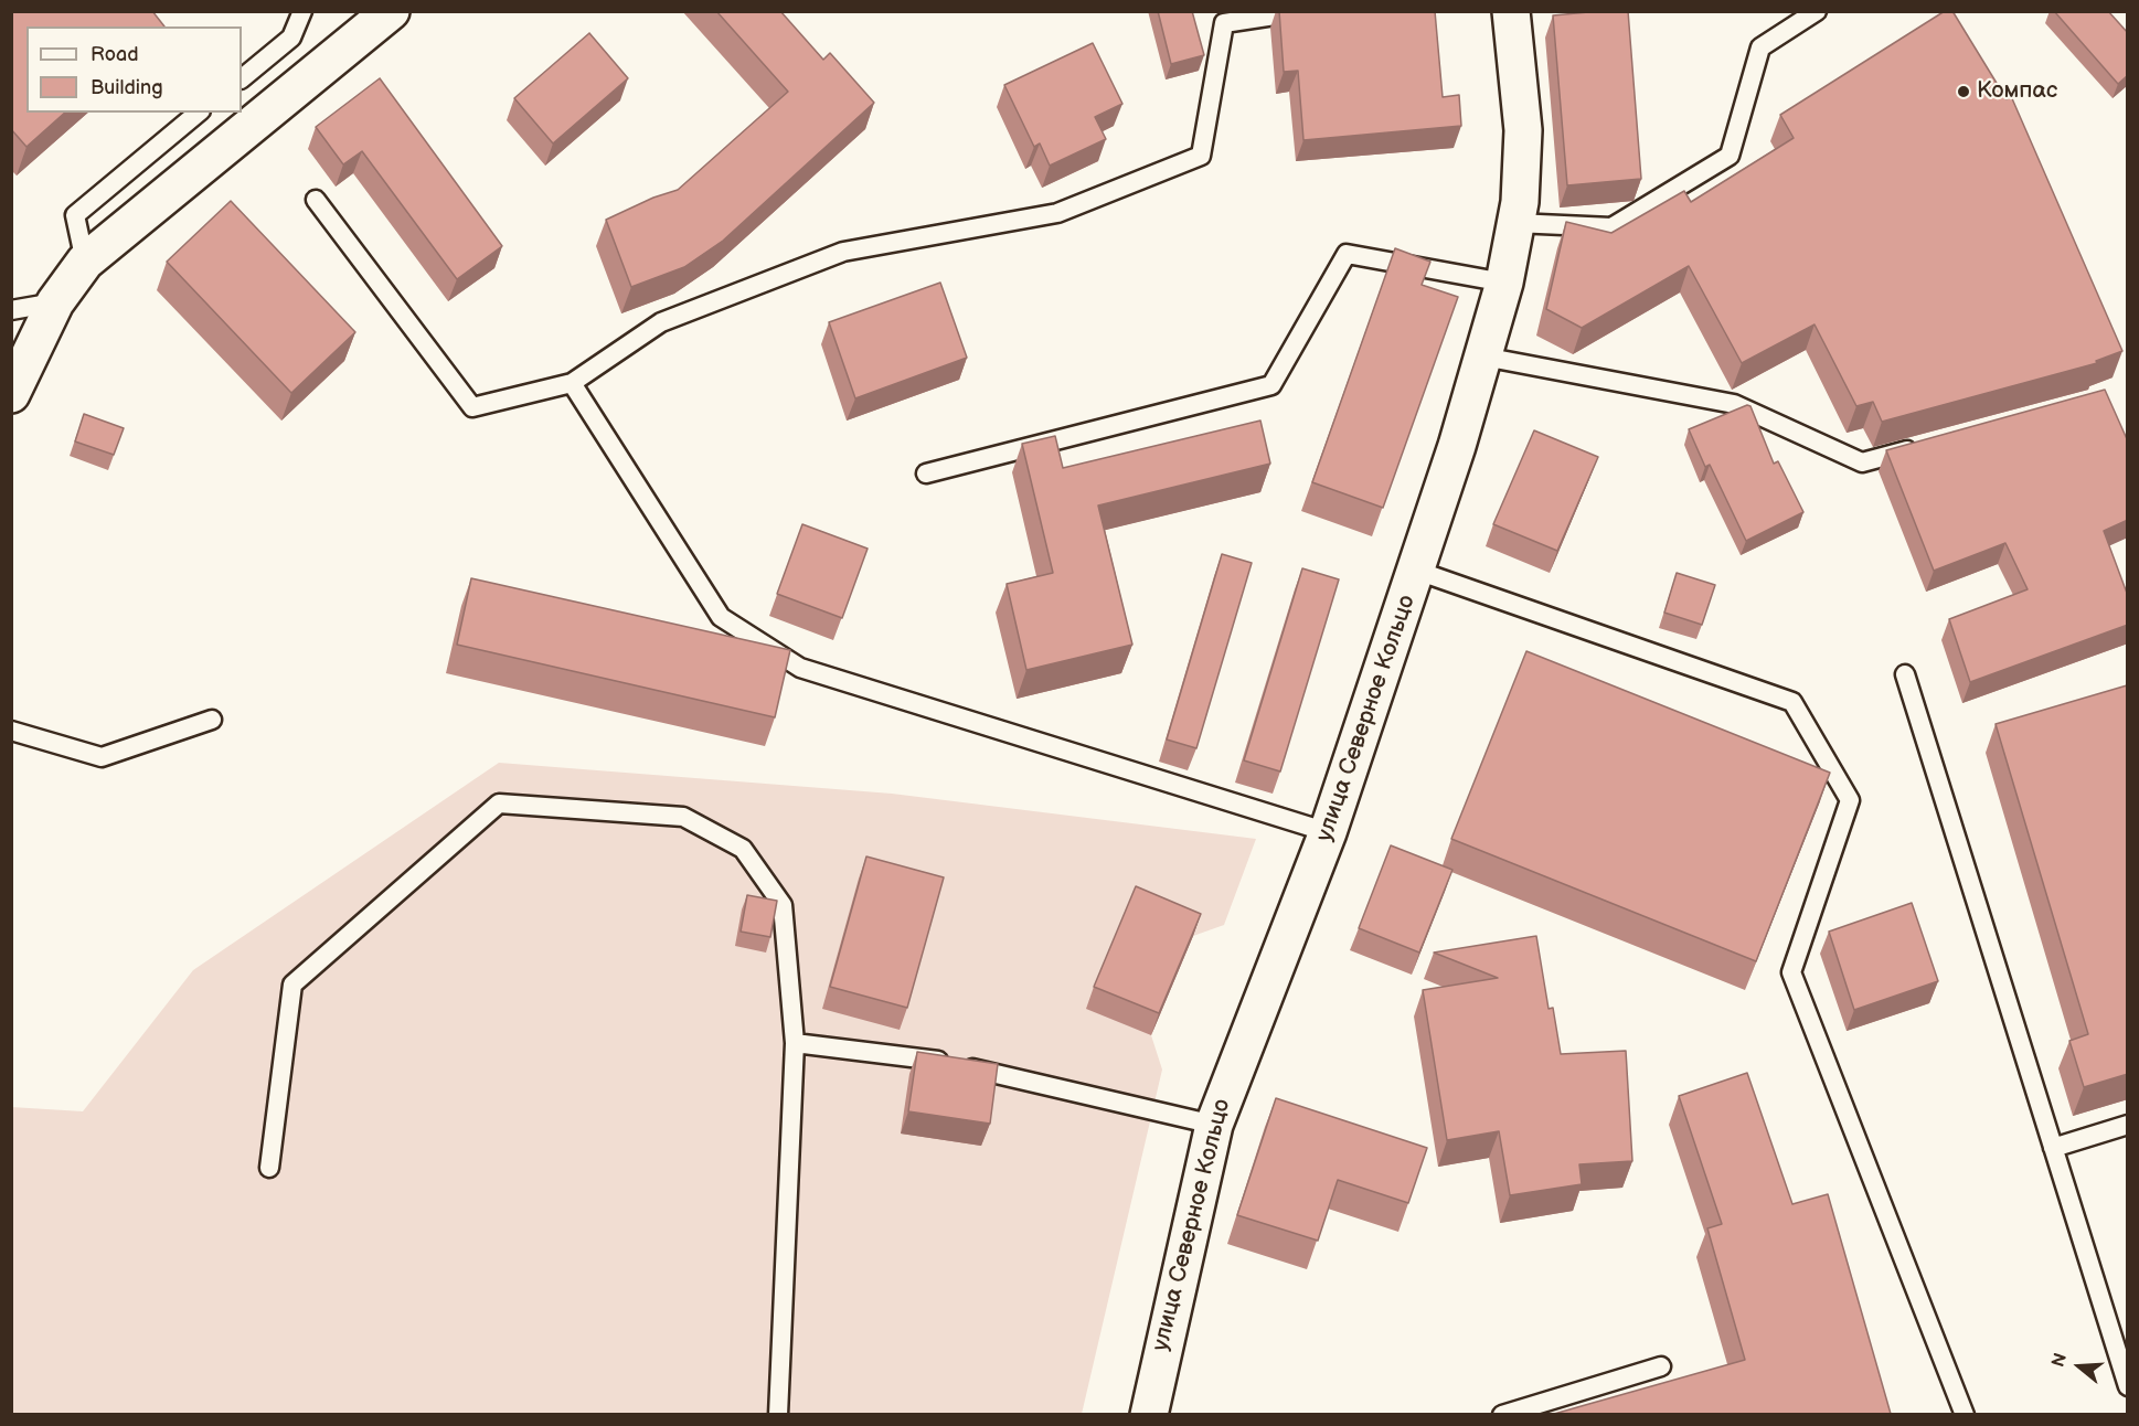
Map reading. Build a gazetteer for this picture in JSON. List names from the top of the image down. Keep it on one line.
{"streets":{"street":["улица Северное Кольцо"]},"places":["Компас"],"legend":["Road","Building"],"north":"left"}
